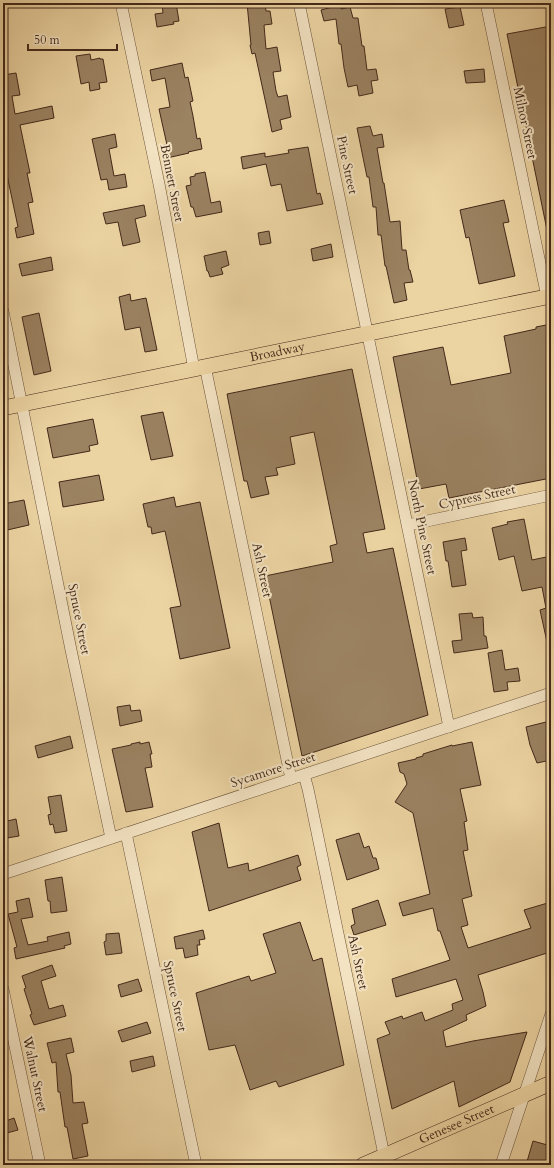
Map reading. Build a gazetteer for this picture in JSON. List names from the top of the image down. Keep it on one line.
{"streets":{"main road":["Broadway","Genesee Street"],"street":["Milnor Street","Pine Street","Bennett Street","Cypress Street","North Pine Street","Ash Street","Spruce Street","Sycamore Street","Walnut Street"]},"crossings":[["Milnor Street","Broadway"],["Pine Street","Broadway"],["Pine Street","North Pine Street"],["Bennett Street","Broadway"],["Bennett Street","Ash Street"],["Broadway","North Pine Street"],["Broadway","Ash Street"],["Broadway","Spruce Street"],["Cypress Street","North Pine Street"],["North Pine Street","Sycamore Street"],["Ash Street","Sycamore Street"],["Ash Street","Genesee Street"],["Spruce Street","Sycamore Street"]],"scale_bar":"50 m"}
